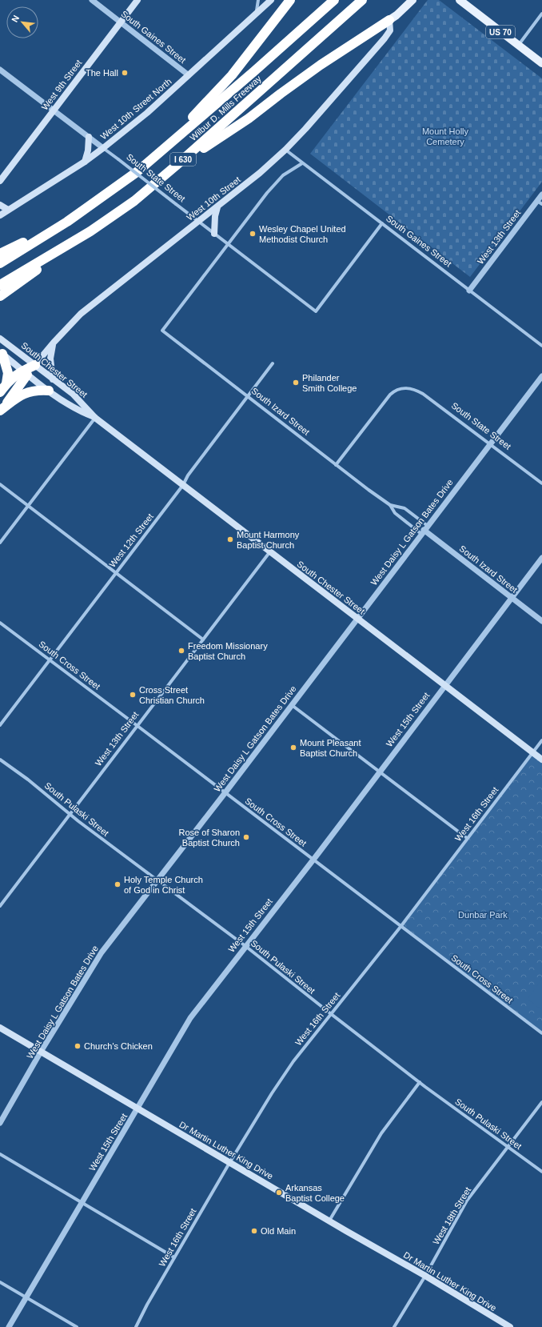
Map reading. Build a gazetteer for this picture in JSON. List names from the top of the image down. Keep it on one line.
{"streets":{"highway":["Wilbur D. Mills Freeway","I 630"],"main road":["US 70","West 9th Street","West 10th Street North","West 10th Street","South Chester Street","Dr Martin Luther King Drive"],"street":["South Gaines Street","South State Street","West 13th Street","South Izard Street","West Daisy L Gatson Bates Drive","West 12th Street","South Cross Street","West 15th Street","South Pulaski Street","West 16th Street","West 18th Street"]},"crossings":[["South Gaines Street","West 9th Street"],["South Gaines Street","West 10th Street North"],["South Gaines Street","South State Street"],["South Gaines Street","West 10th Street"],["South Gaines Street","West 13th Street"],["West 9th Street","South State Street"],["West 10th Street North","South State Street"],["South State Street","West 10th Street"],["South State Street","South Izard Street"],["South State Street","West Daisy L Gatson Bates Drive"],["West 10th Street","South Chester Street"],["West 13th Street","South Chester Street"],["West 13th Street","South Cross Street"],["West 13th Street","South Pulaski Street"],["South Chester Street","West Daisy L Gatson Bates Drive"],["South Chester Street","West 12th Street"],["South Chester Street","West 15th Street"],["South Chester Street","West 16th Street"],["South Izard Street","West Daisy L Gatson Bates Drive"],["South Izard Street","West 12th Street"],["South Izard Street","West 15th Street"],["West Daisy L Gatson Bates Drive","South Cross Street"],["West Daisy L Gatson Bates Drive","South Pulaski Street"],["West Daisy L Gatson Bates Drive","Dr Martin Luther King Drive"],["West 12th Street","South Cross Street"],["South Cross Street","West 15th Street"],["South Cross Street","West 16th Street"],["West 15th Street","South Pulaski Street"],["West 15th Street","Dr Martin Luther King Drive"],["South Pulaski Street","West 16th Street"],["South Pulaski Street","West 18th Street"],["West 16th Street","Dr Martin Luther King Drive"],["Dr Martin Luther King Drive","West 18th Street"]],"parks":["Mount Holly Cemetery","Dunbar Park"],"places":["The Hall","Wesley Chapel United Methodist Church","Philander Smith College","Mount Harmony Baptist Church","Freedom Missionary Baptist Church","Cross Street Christian Church","Mount Pleasant Baptist Church","Rose of Sharon Baptist Church","Holy Temple Church of God in Christ","Church's Chicken","Arkansas Baptist College","Old Main"],"north":"top left"}
